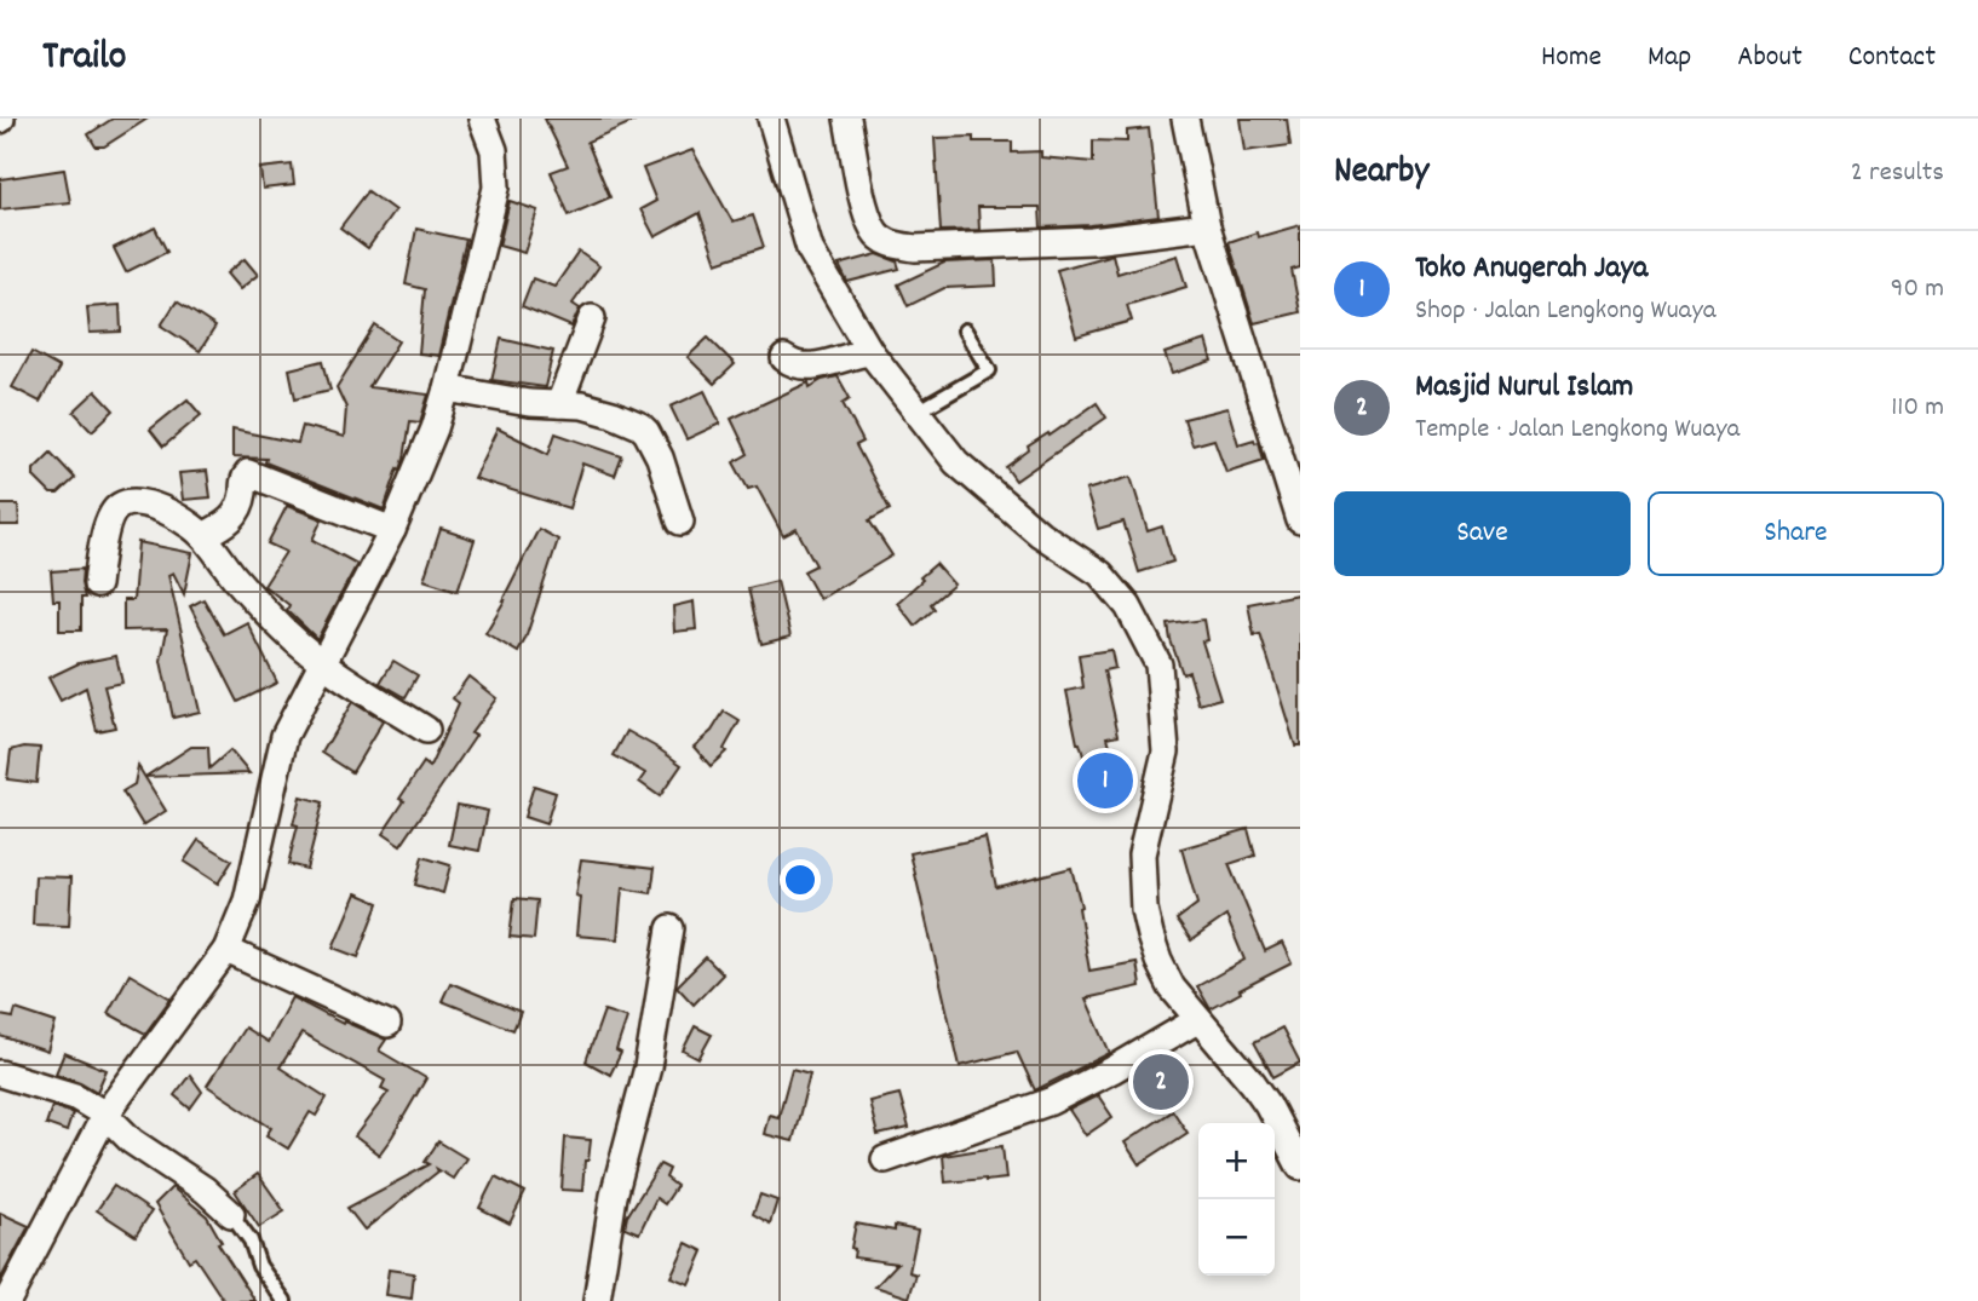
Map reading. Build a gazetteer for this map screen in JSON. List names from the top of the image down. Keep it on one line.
{"page":{"header":"Trailo","nav":["Home","Map","About","Contact"],"heading":["Nearby","2 results"],"list":[{"mark":"1","name":"Toko Anugerah Jaya","note":"Shop · Jalan Lengkong Wuaya","value":"90 m"},{"mark":"2","name":"Masjid Nurul Islam","note":"Temple · Jalan Lengkong Wuaya","value":"110 m"}],"buttons":["Save","Share"],"pins":["1","2"],"map_buttons":["+","−"]}}
